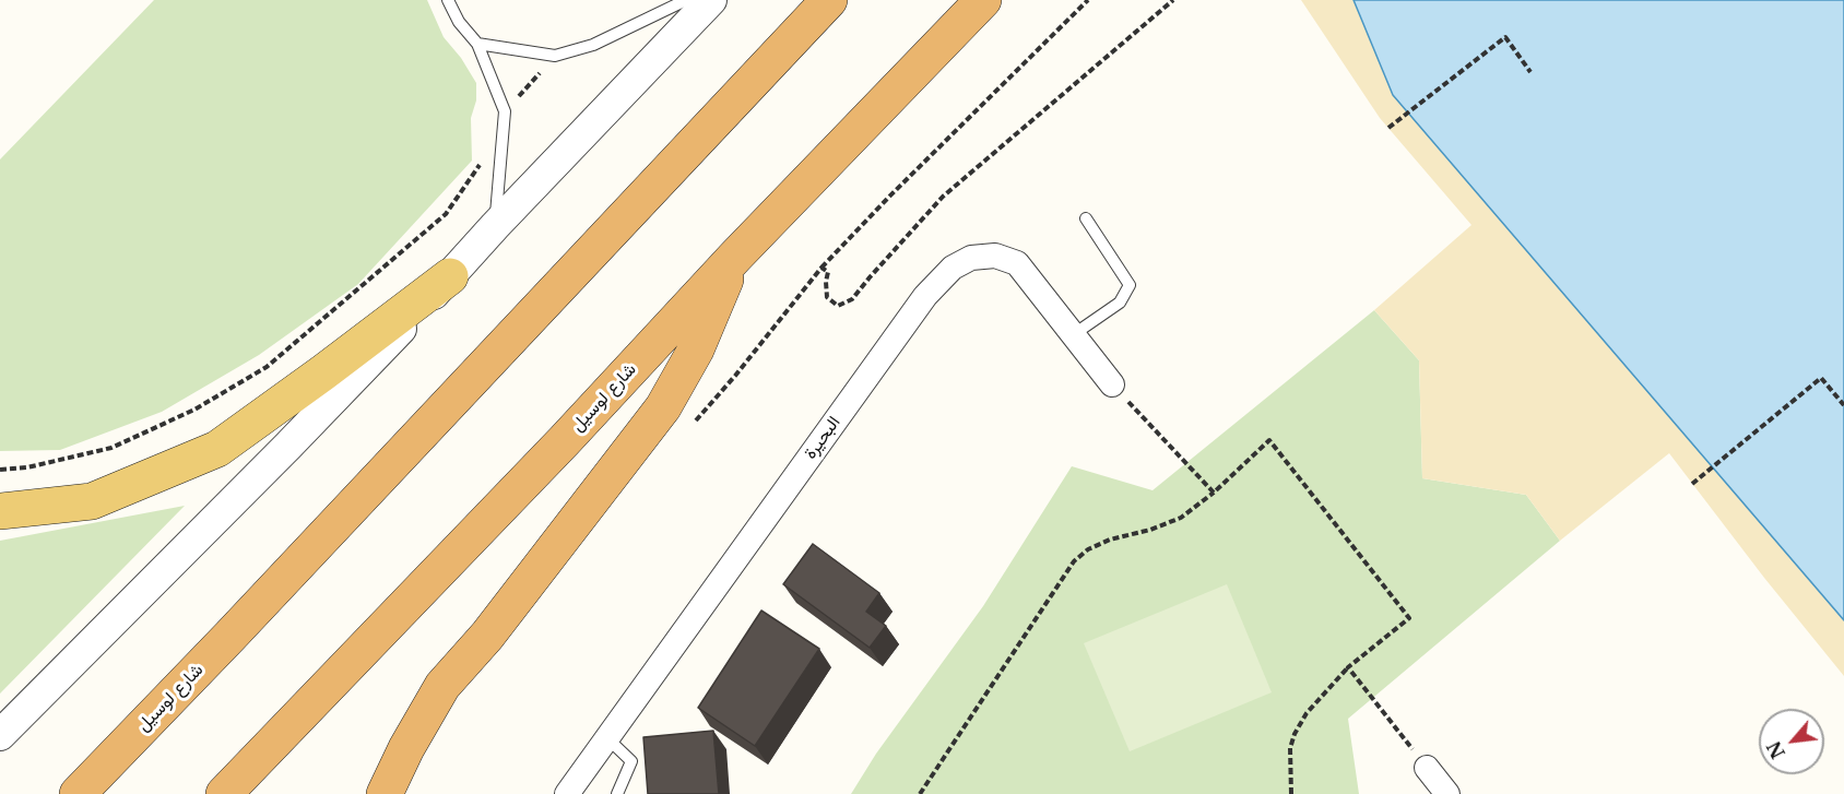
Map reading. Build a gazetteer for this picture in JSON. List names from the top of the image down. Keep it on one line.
{"streets":{"highway":["شارع لوسيل"],"street":["البحيرة"]},"north":"bottom left"}
